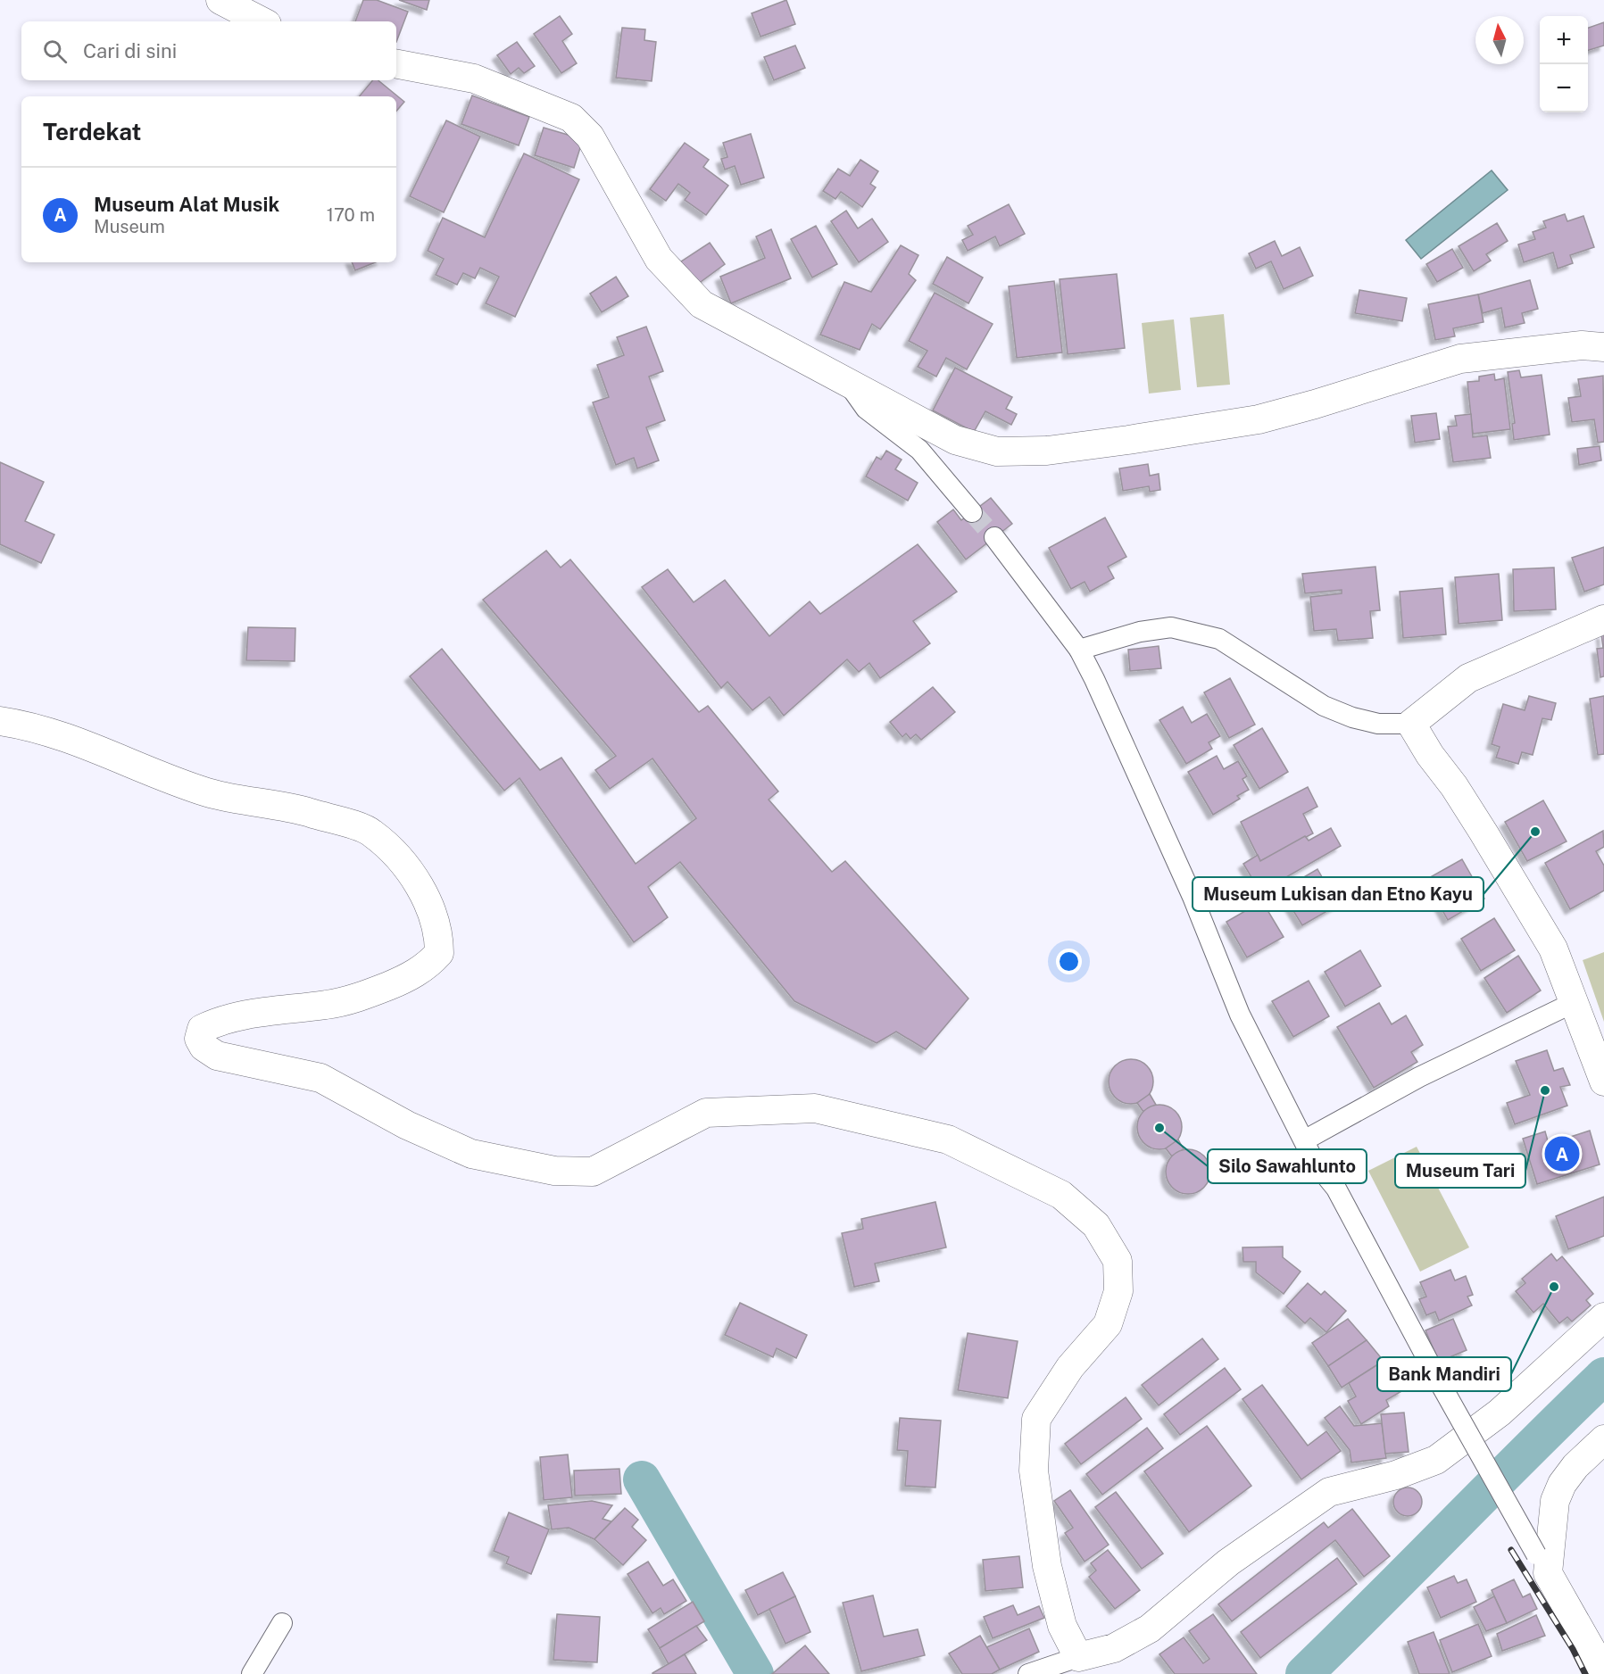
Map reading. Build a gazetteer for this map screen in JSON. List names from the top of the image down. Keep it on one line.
{"places":["Museum Lukisan dan Etno Kayu","Museum Tari","Silo Sawahlunto","Bank Mandiri"],"north":"top","page":{"map_buttons":["+","−"],"search":"Cari di sini","heading":"Terdekat","list":[{"mark":"A","name":"Museum Alat Musik","note":"Museum","value":"170 m"}],"pins":"A"}}
